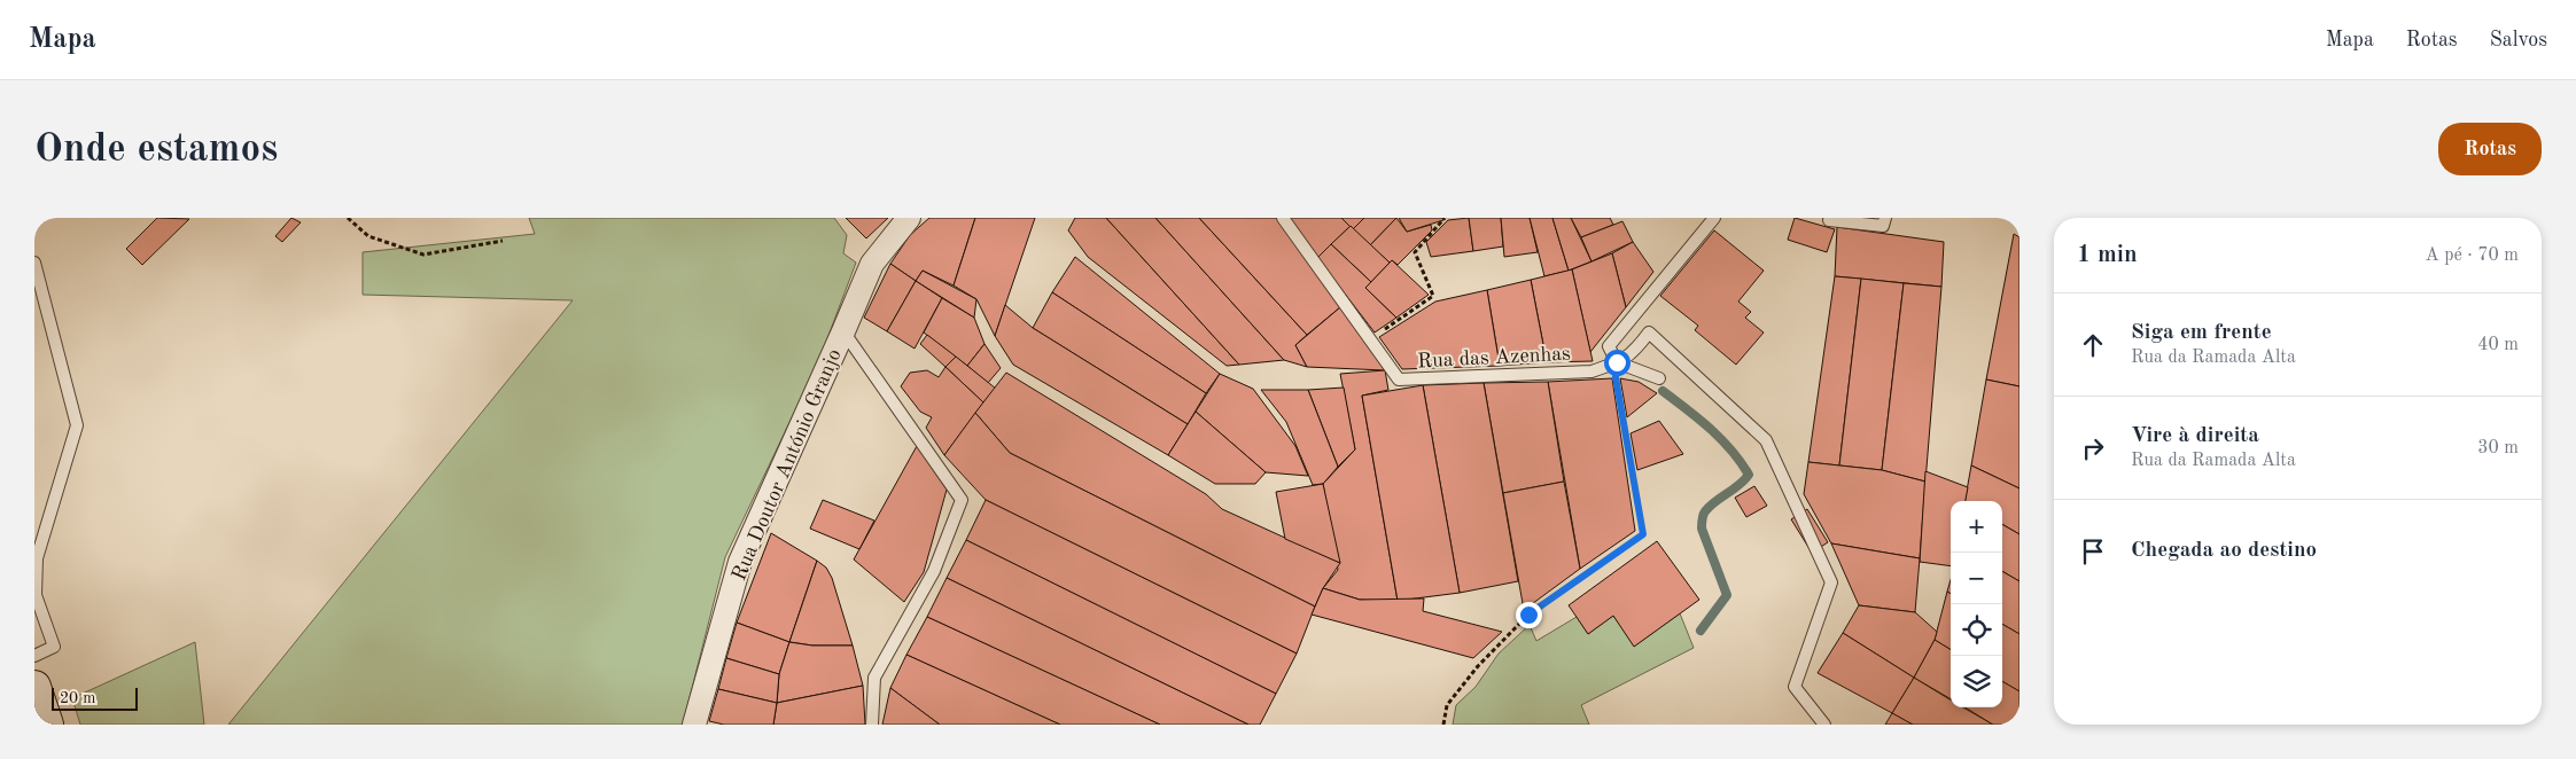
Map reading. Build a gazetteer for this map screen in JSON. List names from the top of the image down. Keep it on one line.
{"streets":{"street":["Rua Doutor António Granjo"],"lane":["Rua das Azenhas"]},"scale_bar":"20 m","page":{"header":"Mapa","nav":["Mapa","Rotas","Salvos"],"buttons":"Rotas","title":"Onde estamos","heading":["1 min","A pé · 70 m"],"list":[["Siga em frente","Rua da Ramada Alta","40 m"],["Vire à direita","Rua da Ramada Alta","30 m"],"Chegada ao destino"],"map_buttons":["+","−"],"scale":"20 m"}}
